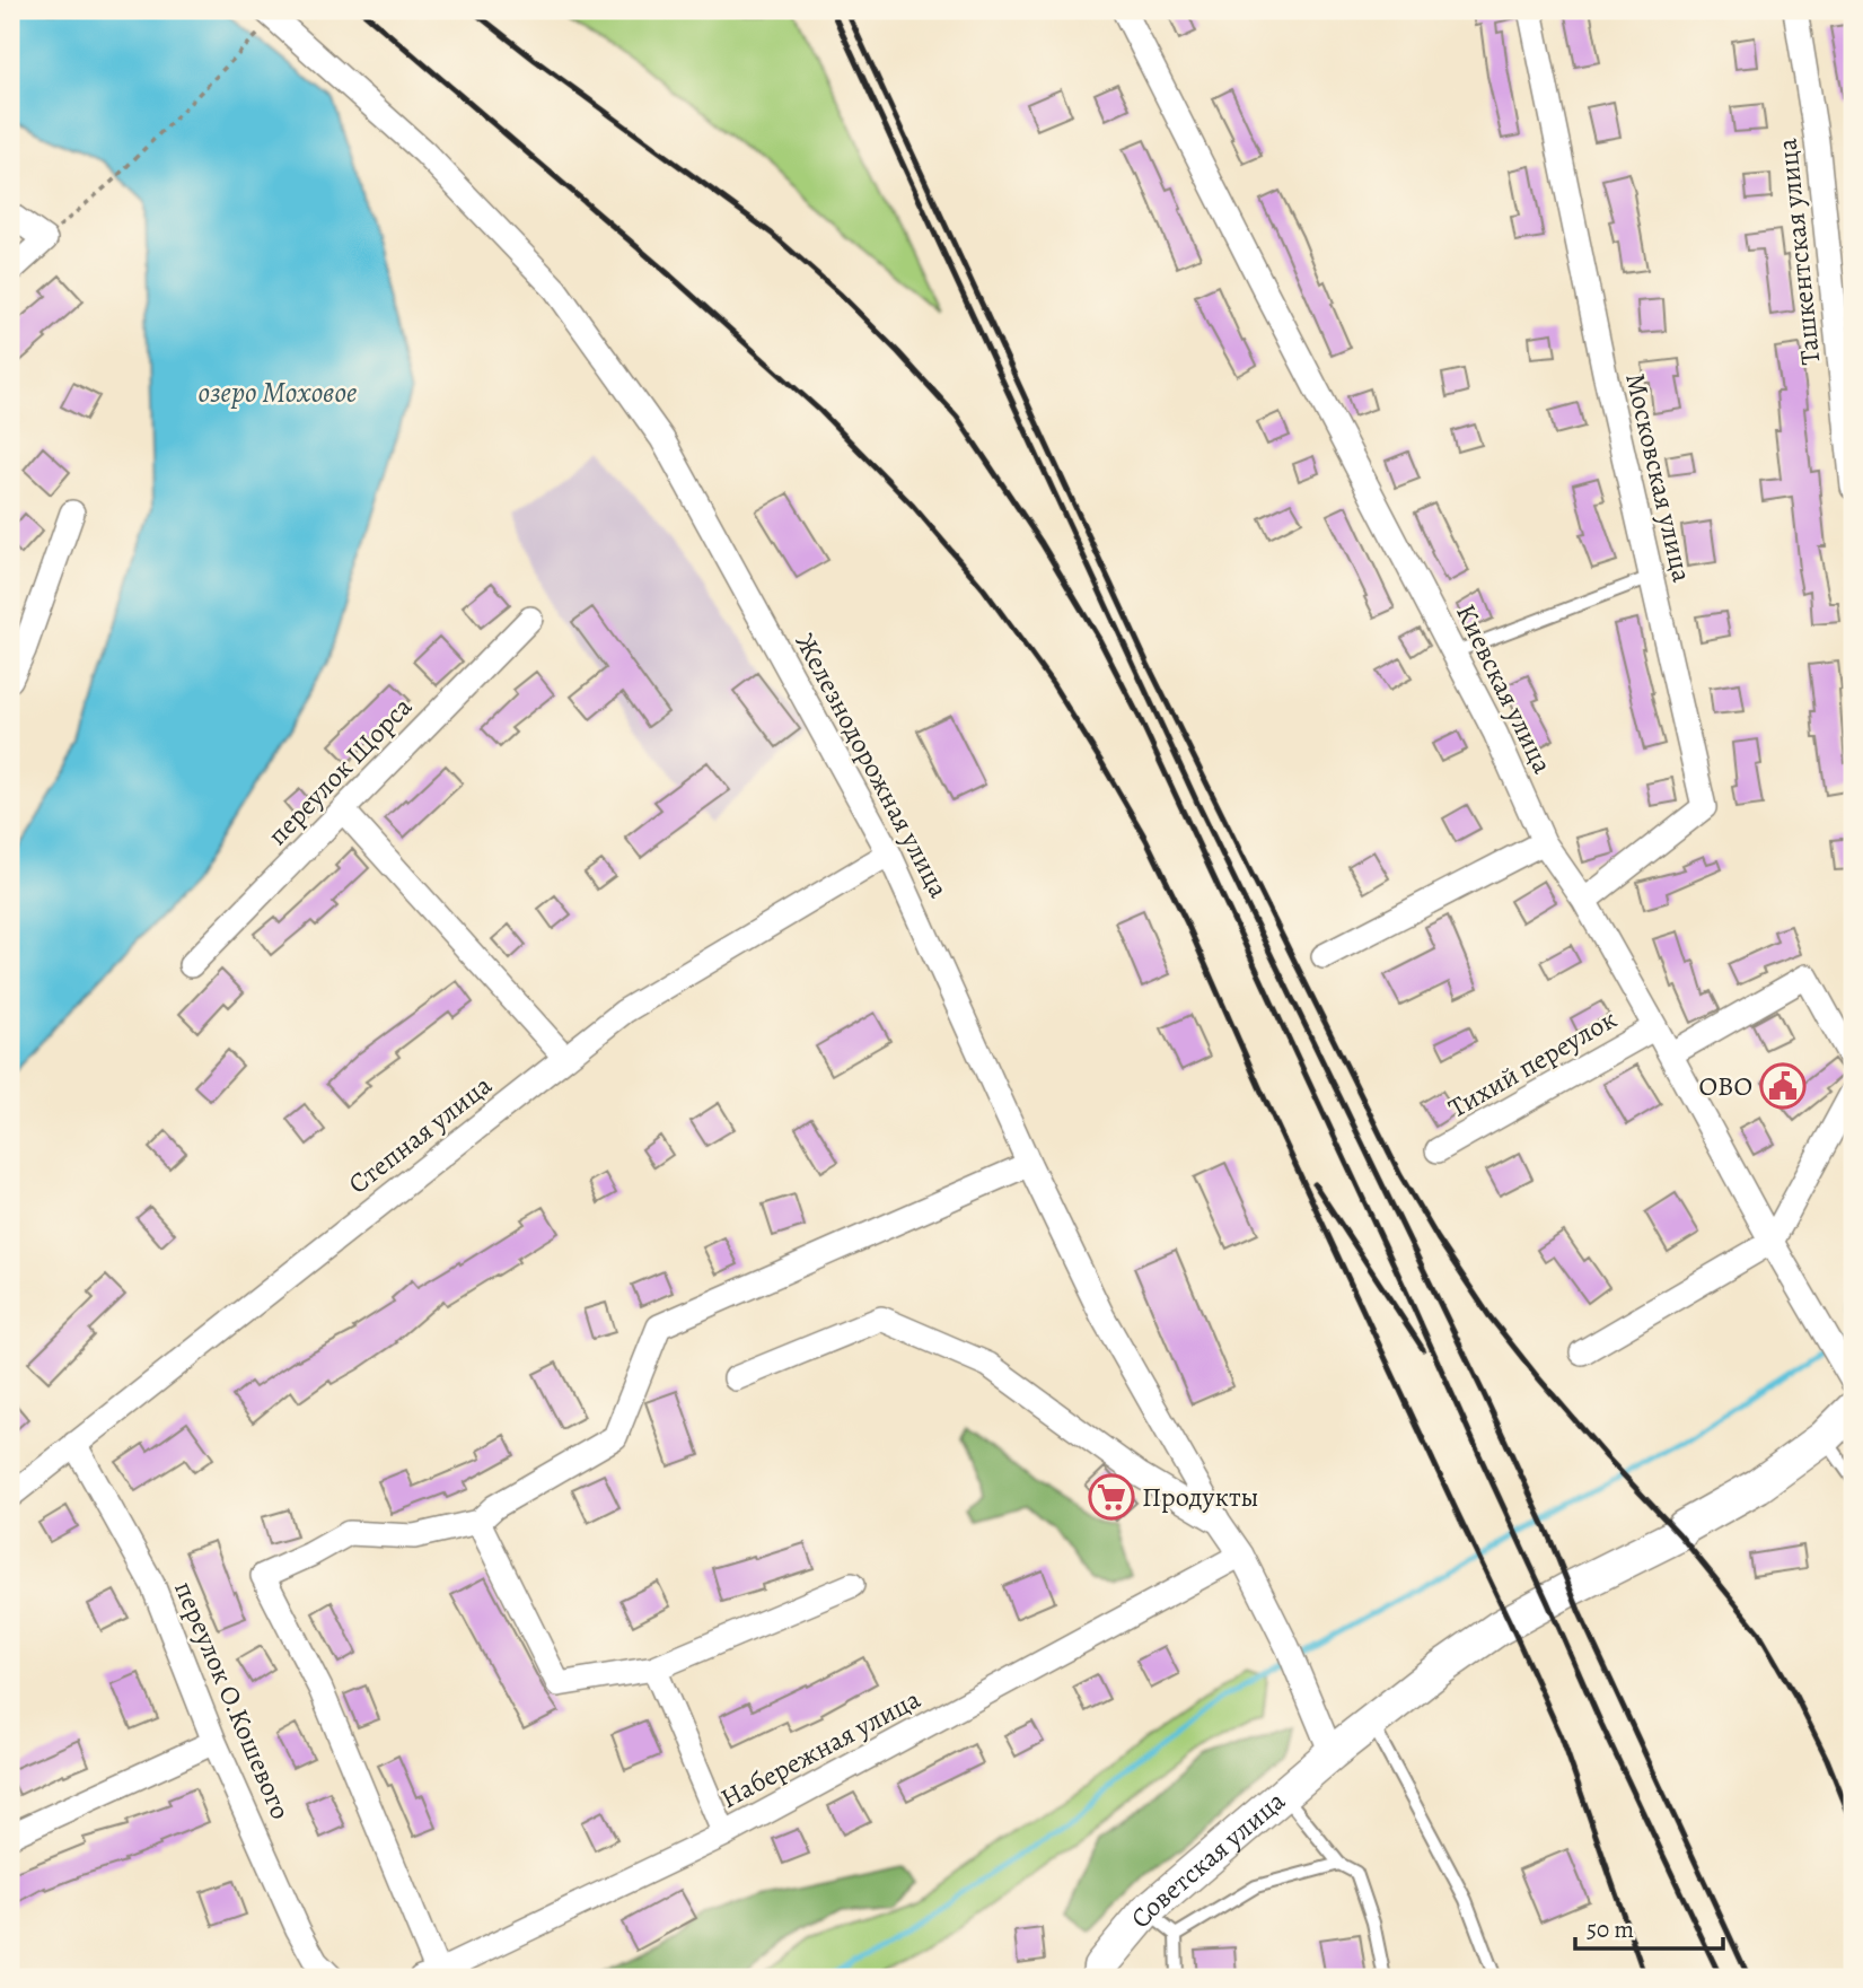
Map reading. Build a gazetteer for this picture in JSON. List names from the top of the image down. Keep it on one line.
{"streets":{"main road":["Советская улица"],"street":["Ташкентская улица","Московская улица","Киевская улица","Железнодорожная улица","переулок Щорса","Тихий переулок","Степная улица","переулок О.Кошевого","Набережная улица"]},"crossings":[["Московская улица","Киевская улица"],["Киевская улица","Тихий переулок"],["Железнодорожная улица","Степная улица"],["Железнодорожная улица","Набережная улица"],["Железнодорожная улица","Советская улица"],["Степная улица","переулок О.Кошевого"]],"water":["озеро Моховое"],"places":{"public building":["ОВО"],"supermarket":["Продукты"]},"scale_bar":"50 m"}
